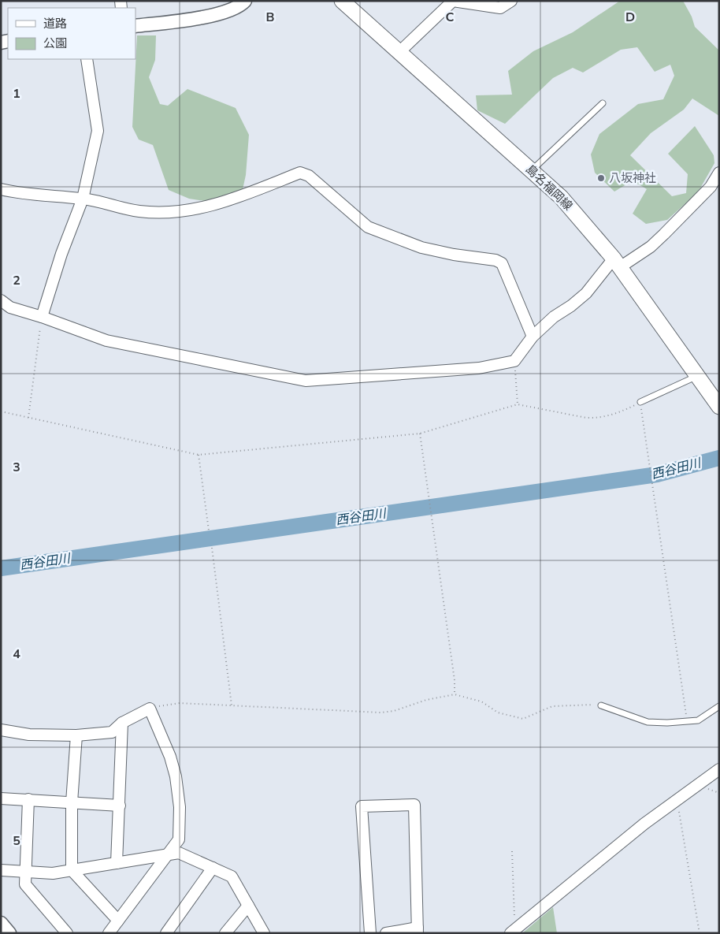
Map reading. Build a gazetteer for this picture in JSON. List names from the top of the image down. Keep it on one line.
{"streets":{"main road":["島名福岡線"]},"water":["西谷田川"],"places":["八坂神社"],"legend":["道路","公園"],"grid":{"columns":["B","C","D"],"rows":["1","2","3","4","5"]}}
